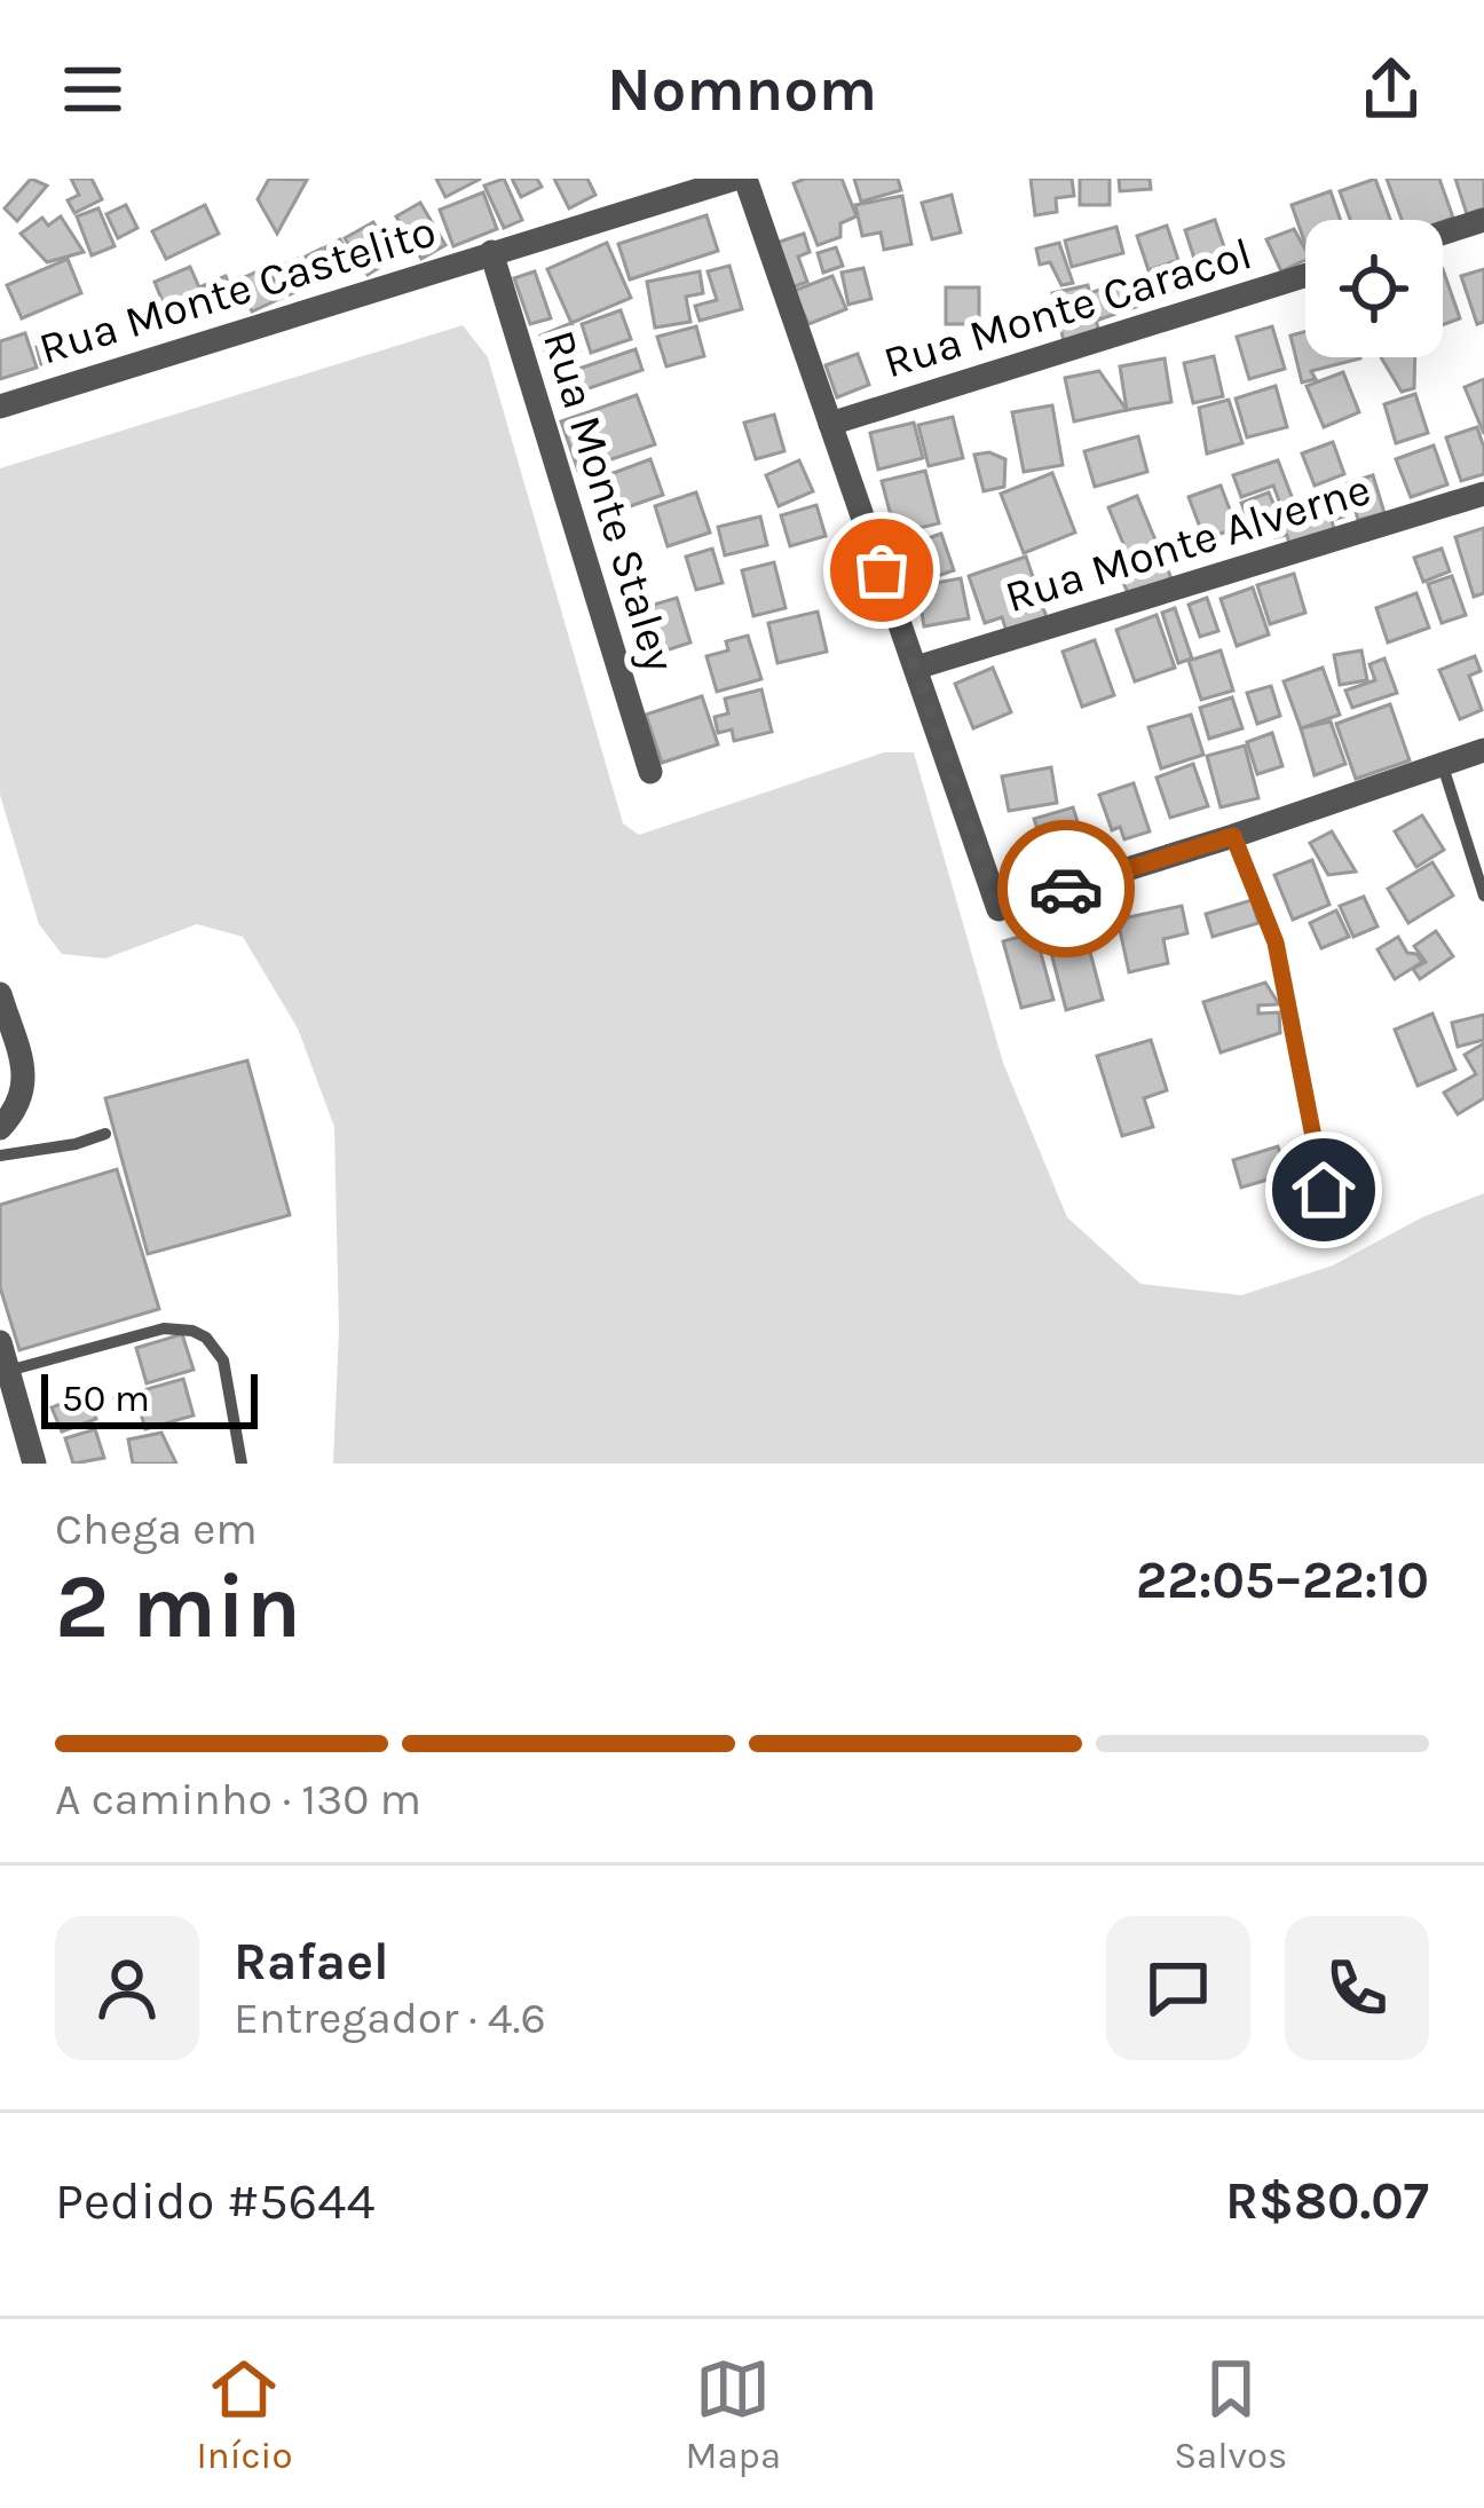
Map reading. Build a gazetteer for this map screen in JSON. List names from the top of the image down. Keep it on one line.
{"streets":{"street":["Rua Monte Castelito","Rua Monte Caracol","Rua Monte Staley","Rua Monte Alverne"]},"crossings":[["Rua Monte Castelito","Rua Monte Staley"]],"scale_bar":"50 m","page":{"header":"Nomnom","scale":"50 m","heading":["2 min","Chega em","22:05–22:10"],"panel":["Rafael","Entregador · 4.6","Pedido #5644","R$80.07"],"bar":"A caminho · 130 m","tabs":["Início","Mapa","Salvos"]}}
